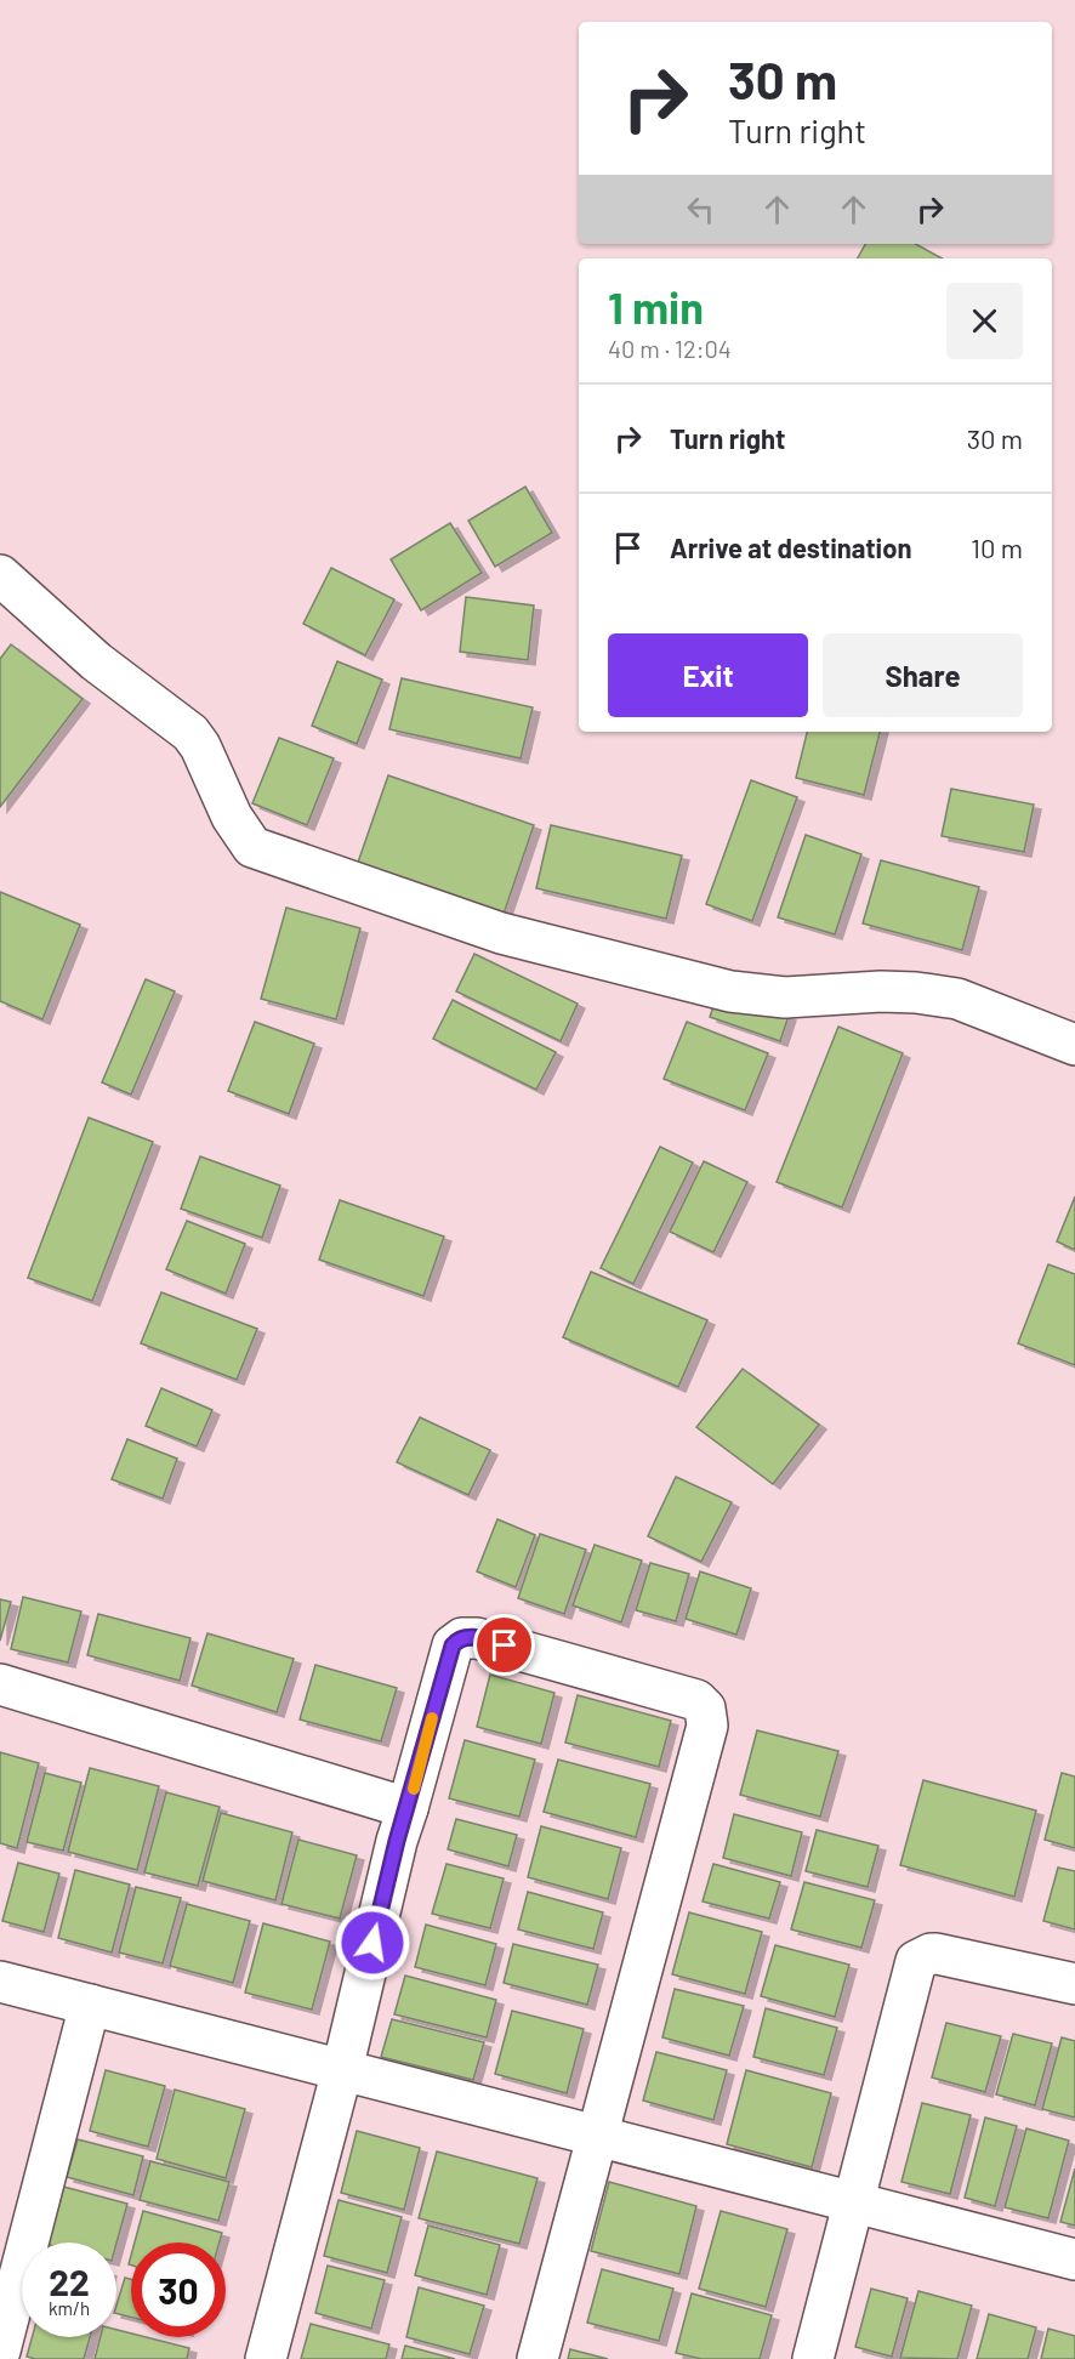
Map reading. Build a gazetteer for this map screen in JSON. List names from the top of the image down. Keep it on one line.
{"page":{"turn":["30 m","Turn right"],"heading":["1 min","40 m · 12:04"],"list":[{"name":"Turn right","value":"30 m"},{"name":"Arrive at destination","value":"10 m"}],"buttons":["Exit","Share"],"speed":"22 km/h","limit":"30"}}
